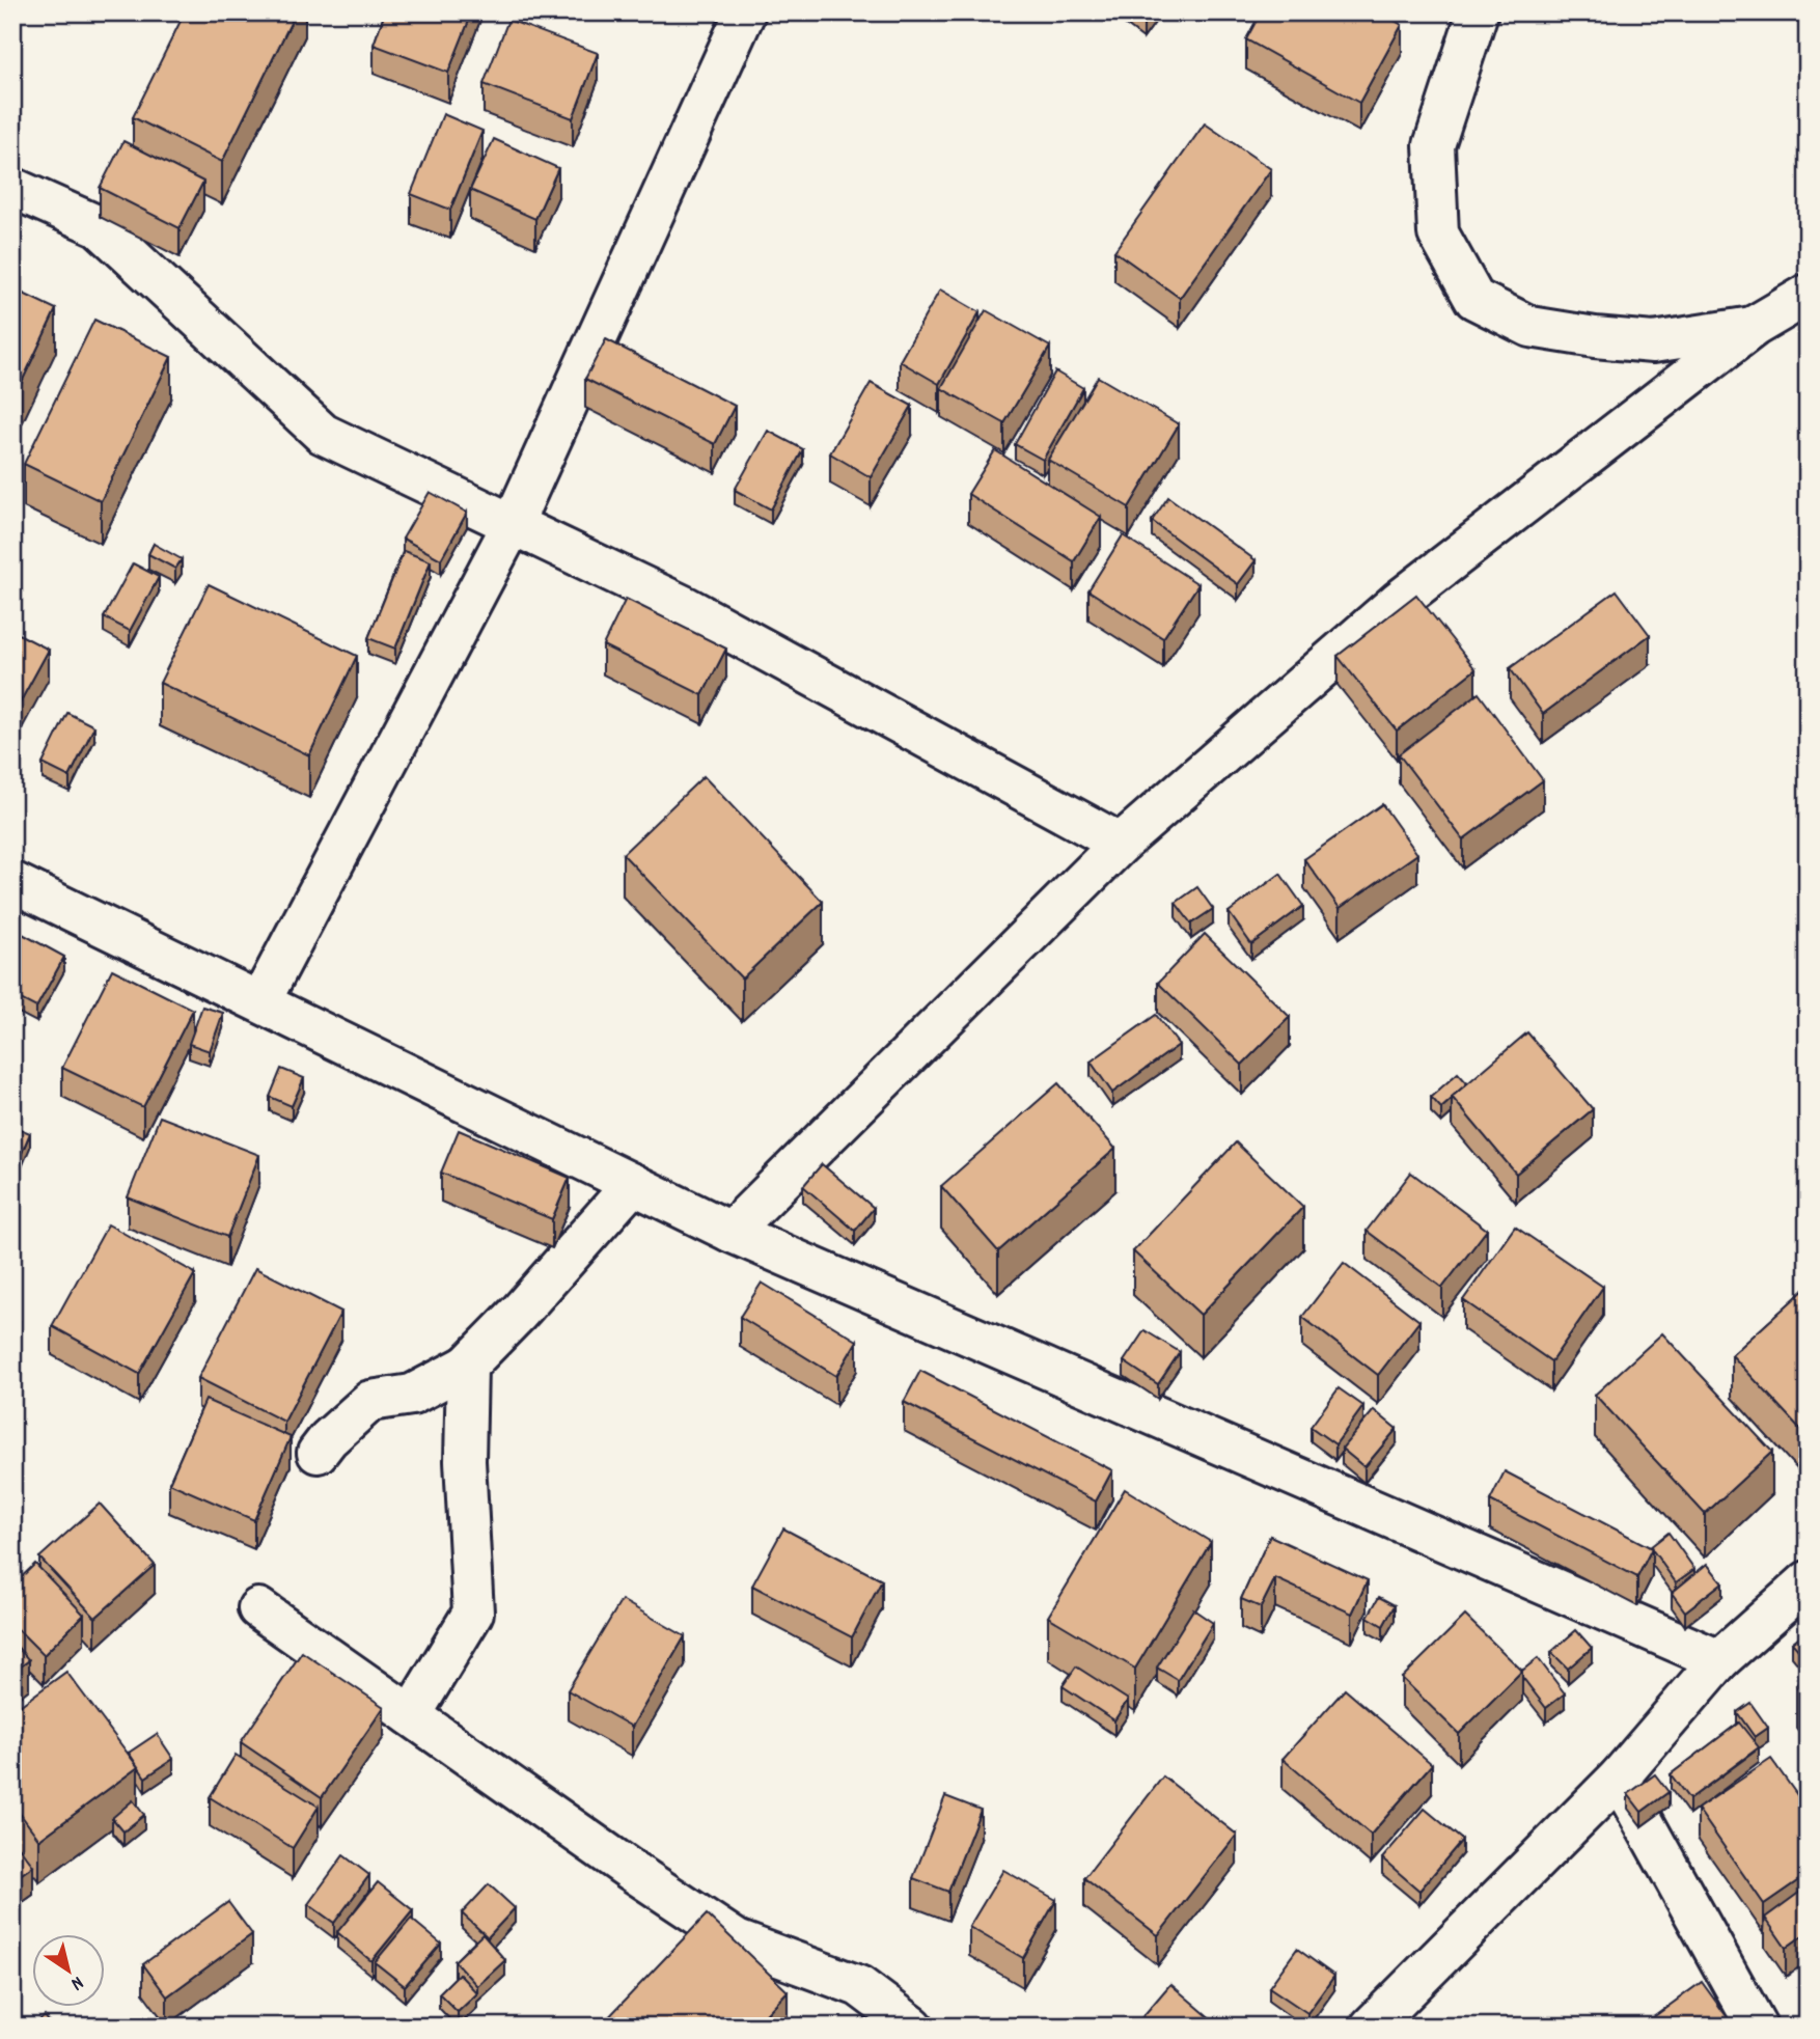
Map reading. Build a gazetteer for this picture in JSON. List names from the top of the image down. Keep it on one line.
{"north":"bottom right"}
